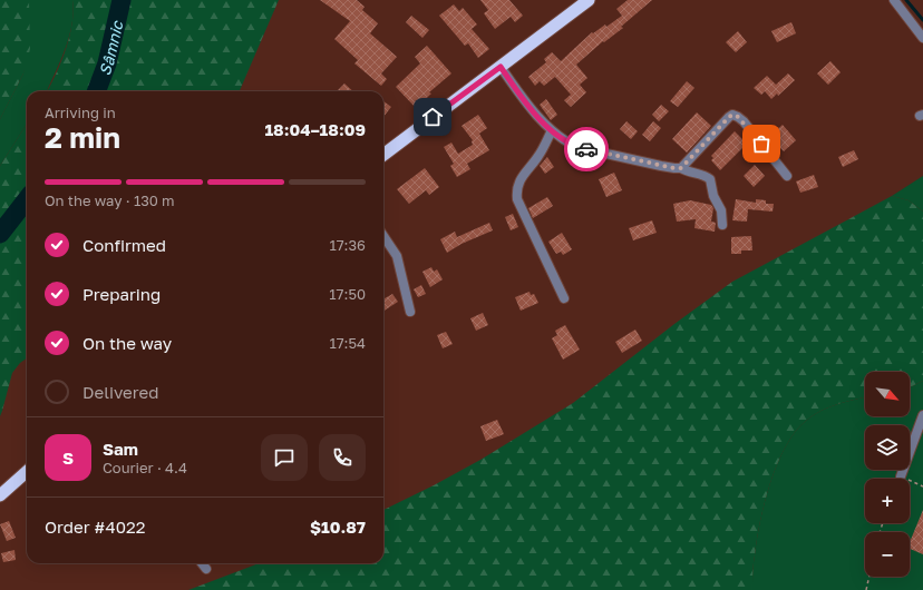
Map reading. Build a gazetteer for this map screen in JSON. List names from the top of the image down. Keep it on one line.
{"water":["Sâmnic"],"north":"bottom right","page":{"heading":["2 min","Arriving in","18:04–18:09"],"panel":["Sam","Courier · 4.4","Order #4022","$10.87"],"bar":"On the way · 130 m","list":[["Confirmed","17:36"],["Preparing","17:50"],["On the way","17:54"],"Delivered"],"map_buttons":["+","−"],"round":"S"}}
